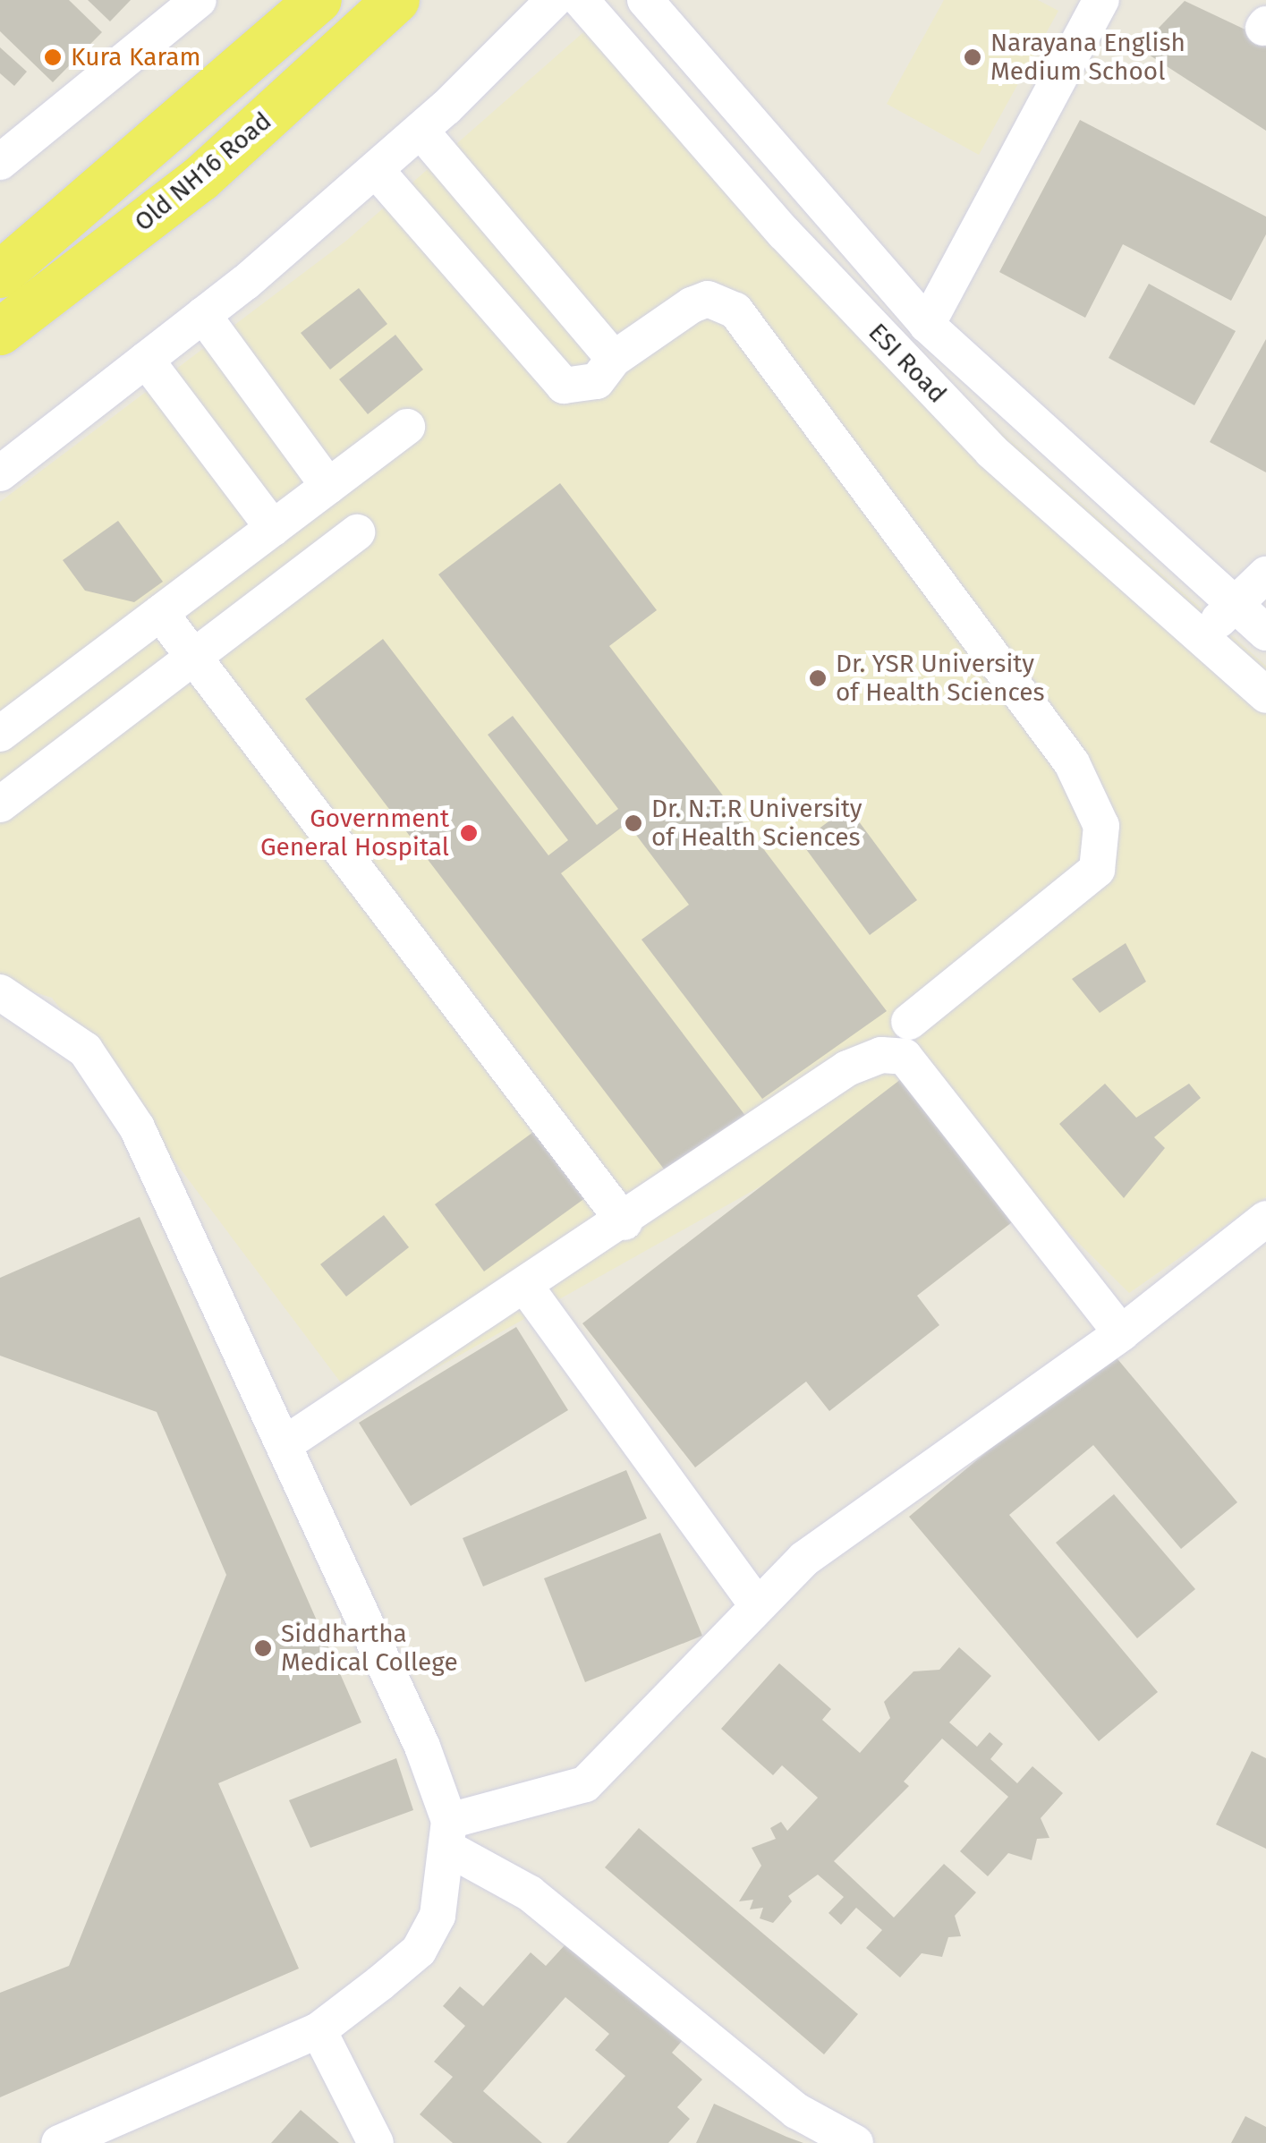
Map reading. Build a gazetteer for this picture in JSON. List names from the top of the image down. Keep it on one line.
{"streets":{"main road":["Old NH16 Road"],"street":["ESI Road"]},"places":["Kura Karam","Narayana English Medium School","Dr. YSR University of Health Sciences","Dr. N.T.R University of Health Sciences","Government General Hospital","Siddhartha Medical College"]}
